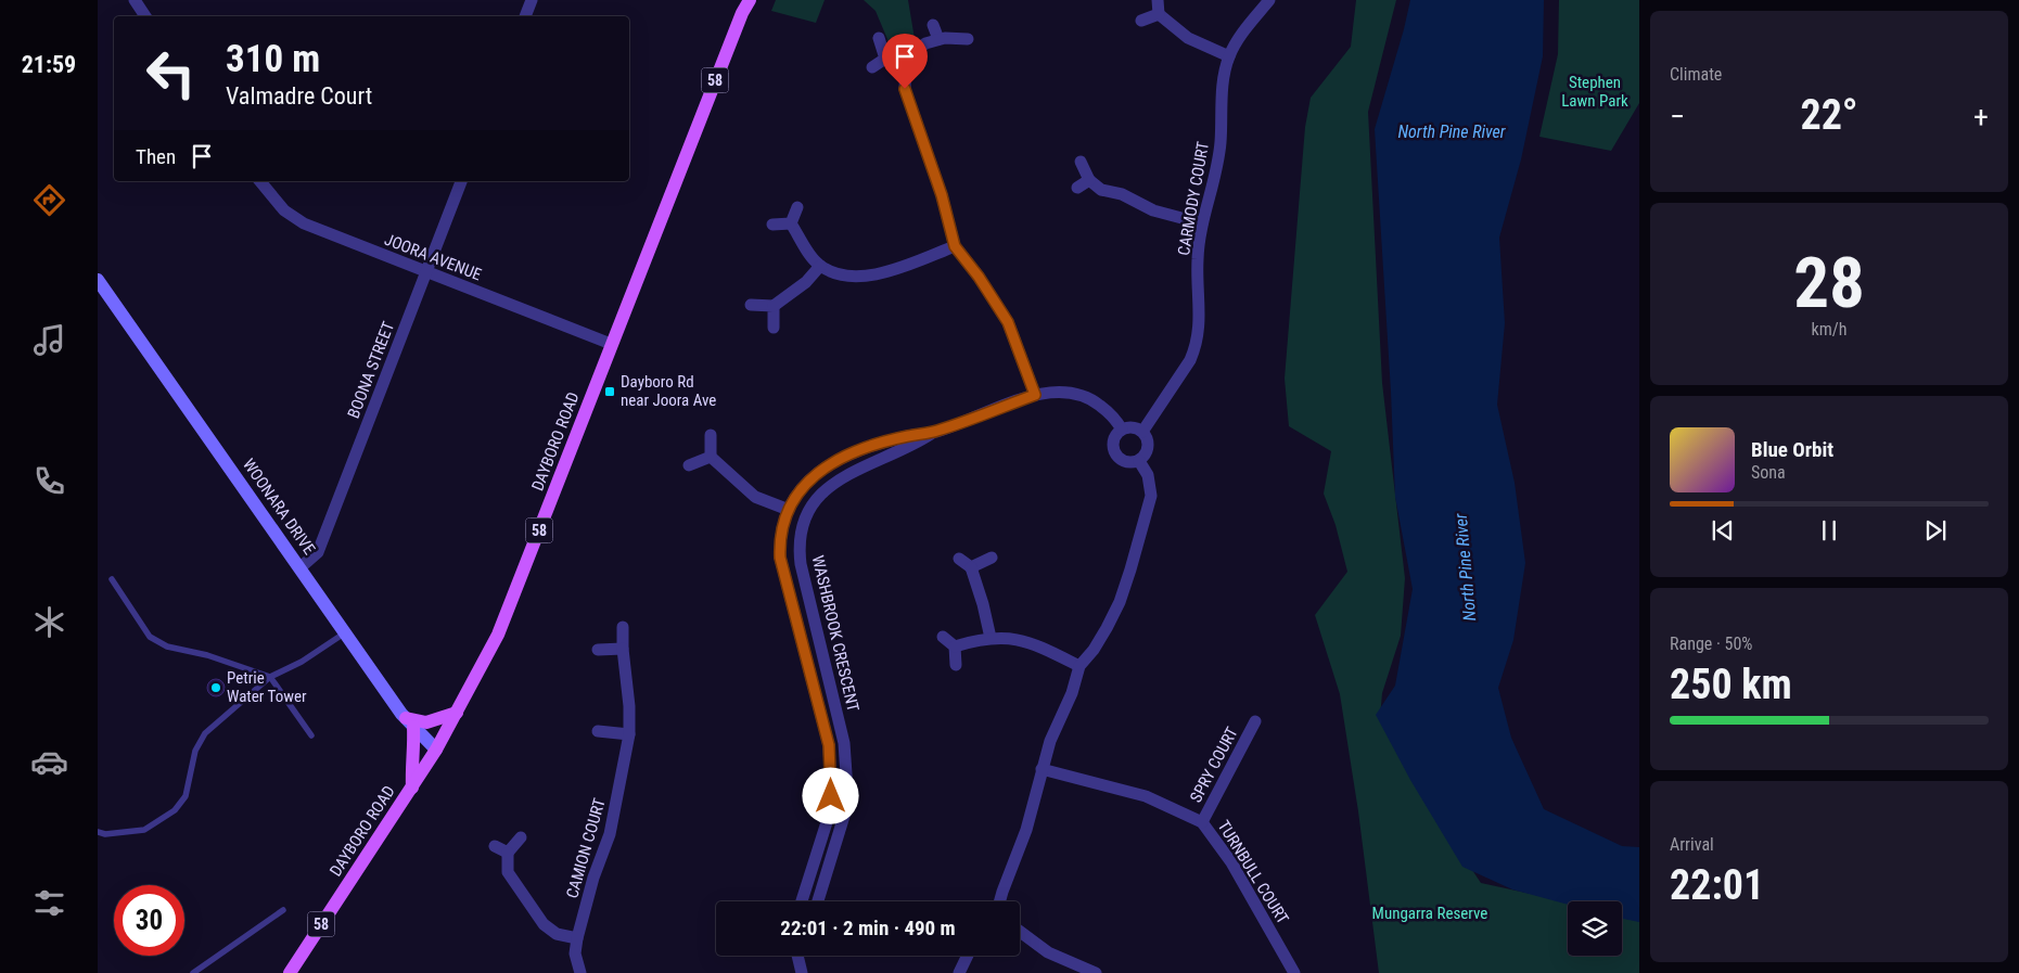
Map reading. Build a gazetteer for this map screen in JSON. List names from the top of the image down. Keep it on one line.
{"streets":{"main road":["58","DAYBORO ROAD"],"street":["CARMODY COURT","JOORA AVENUE","BOONA STREET","WOONARA DRIVE","WASHBROOK CRESCENT","SPRY COURT","CAMION COURT","TURNBULL COURT"]},"crossings":[["CARMODY COURT","WASHBROOK CRESCENT"],["JOORA AVENUE","BOONA STREET"],["JOORA AVENUE","DAYBORO ROAD"],["BOONA STREET","WOONARA DRIVE"],["DAYBORO ROAD","WOONARA DRIVE"],["SPRY COURT","TURNBULL COURT"]],"water":["North Pine River"],"parks":["Stephen Lawn Park","Mungarra Reserve"],"places":{"transit":["Dayboro Rd near Joora Ave"],"other":["Petrie Water Tower"]},"page":{"tabs":"21:59","tile":["Climate",["28","km/h"],["Range · 50%","250 km"],["Arrival","22:01"]],"turn":["310 m","Valmadre Court"],"heat":["−","22°","+"],"then":"Then","song":["Blue Orbit","Sona"],"limit":"30","trip":"22:01 · 2 min · 490 m"}}
